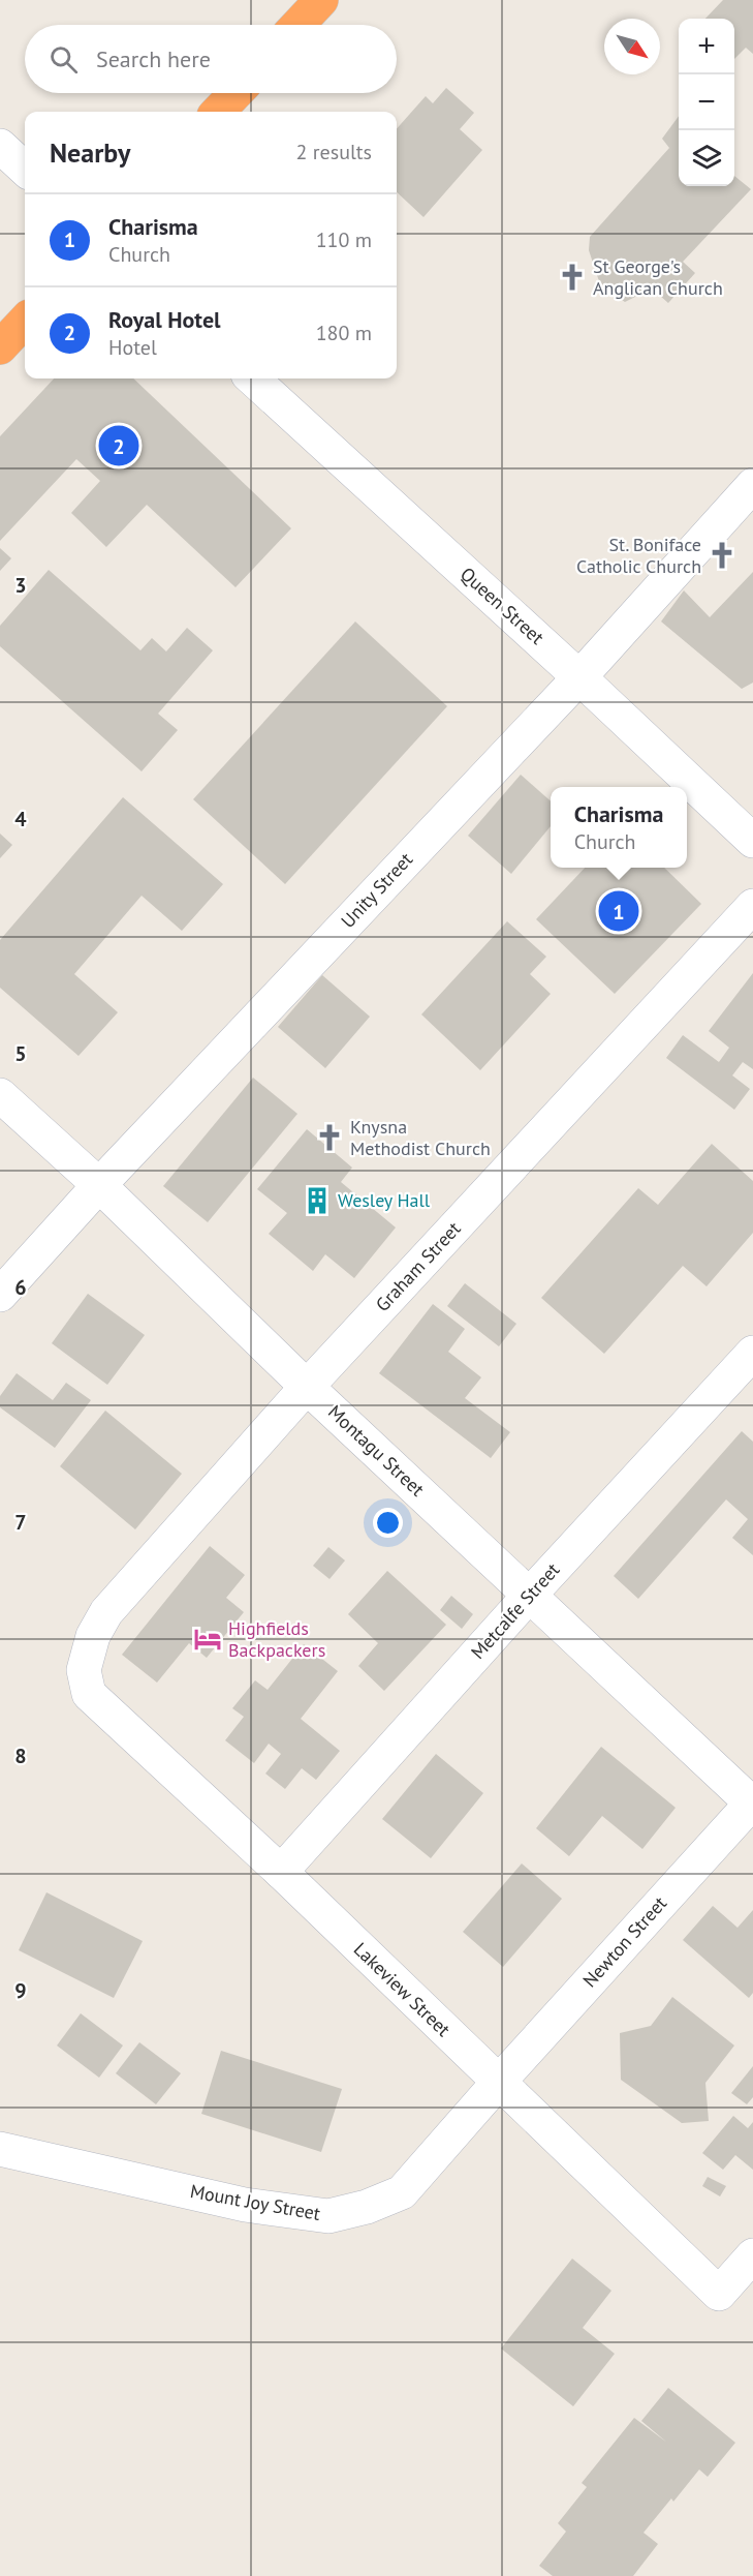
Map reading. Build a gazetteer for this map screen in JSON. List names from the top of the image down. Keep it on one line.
{"streets":{"street":["Queen Street","Unity Street","Graham Street","Montagu Street","Metcalfe Street","Newton Street","Lakeview Street","Mount Joy Street"]},"crossings":[["Queen Street","Unity Street"],["Unity Street","Montagu Street"],["Graham Street","Montagu Street"],["Graham Street","Lakeview Street"],["Montagu Street","Metcalfe Street"],["Montagu Street","Newton Street"],["Metcalfe Street","Lakeview Street"],["Newton Street","Lakeview Street"],["Newton Street","Mount Joy Street"],["Lakeview Street","Mount Joy Street"]],"places":{"church":["St George's Anglican Church","St. Boniface Catholic Church","Knysna Methodist Church"],"building":["Wesley Hall"],"hotel":["Highfields Backpackers"]},"north":"bottom right","page":{"map_buttons":["+","−"],"search":"Search here","heading":["Nearby","2 results"],"list":[{"mark":"1","name":"Charisma","note":"Church","value":"110 m"},{"mark":"2","name":"Royal Hotel","note":"Hotel","value":"180 m"}],"pins":["2","1"],"popup":["Charisma","Church"]},"grid":{"rows":["3","4","5","6","7","8","9"]}}
